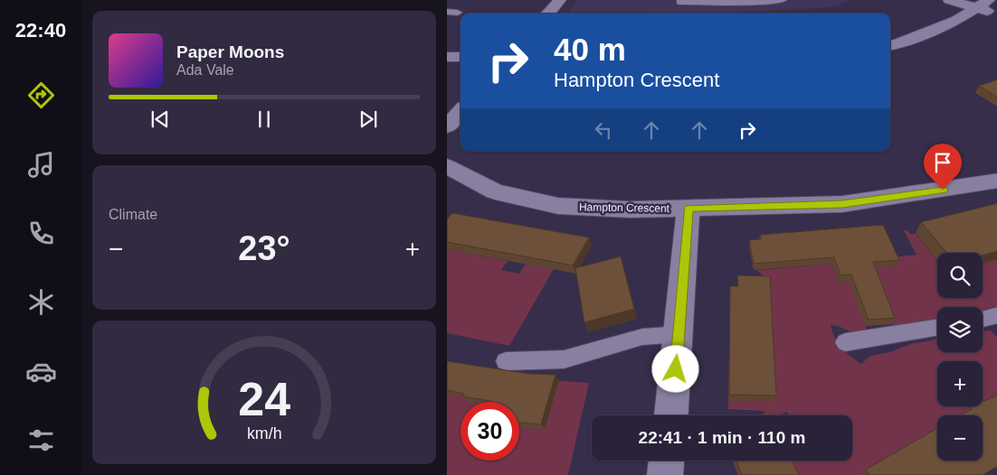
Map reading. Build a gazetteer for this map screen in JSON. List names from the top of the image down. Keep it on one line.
{"streets":{"street":["Hampton Crescent"]},"page":{"tabs":"22:40","turn":["40 m","Hampton Crescent"],"song":["Paper Moons","Ada Vale"],"tile":"Climate","heat":["−","23°","+"],"map_buttons":["+","−"],"limit":"30","trip":"22:41 · 1 min · 110 m","gauge":["24","km/h"]}}
